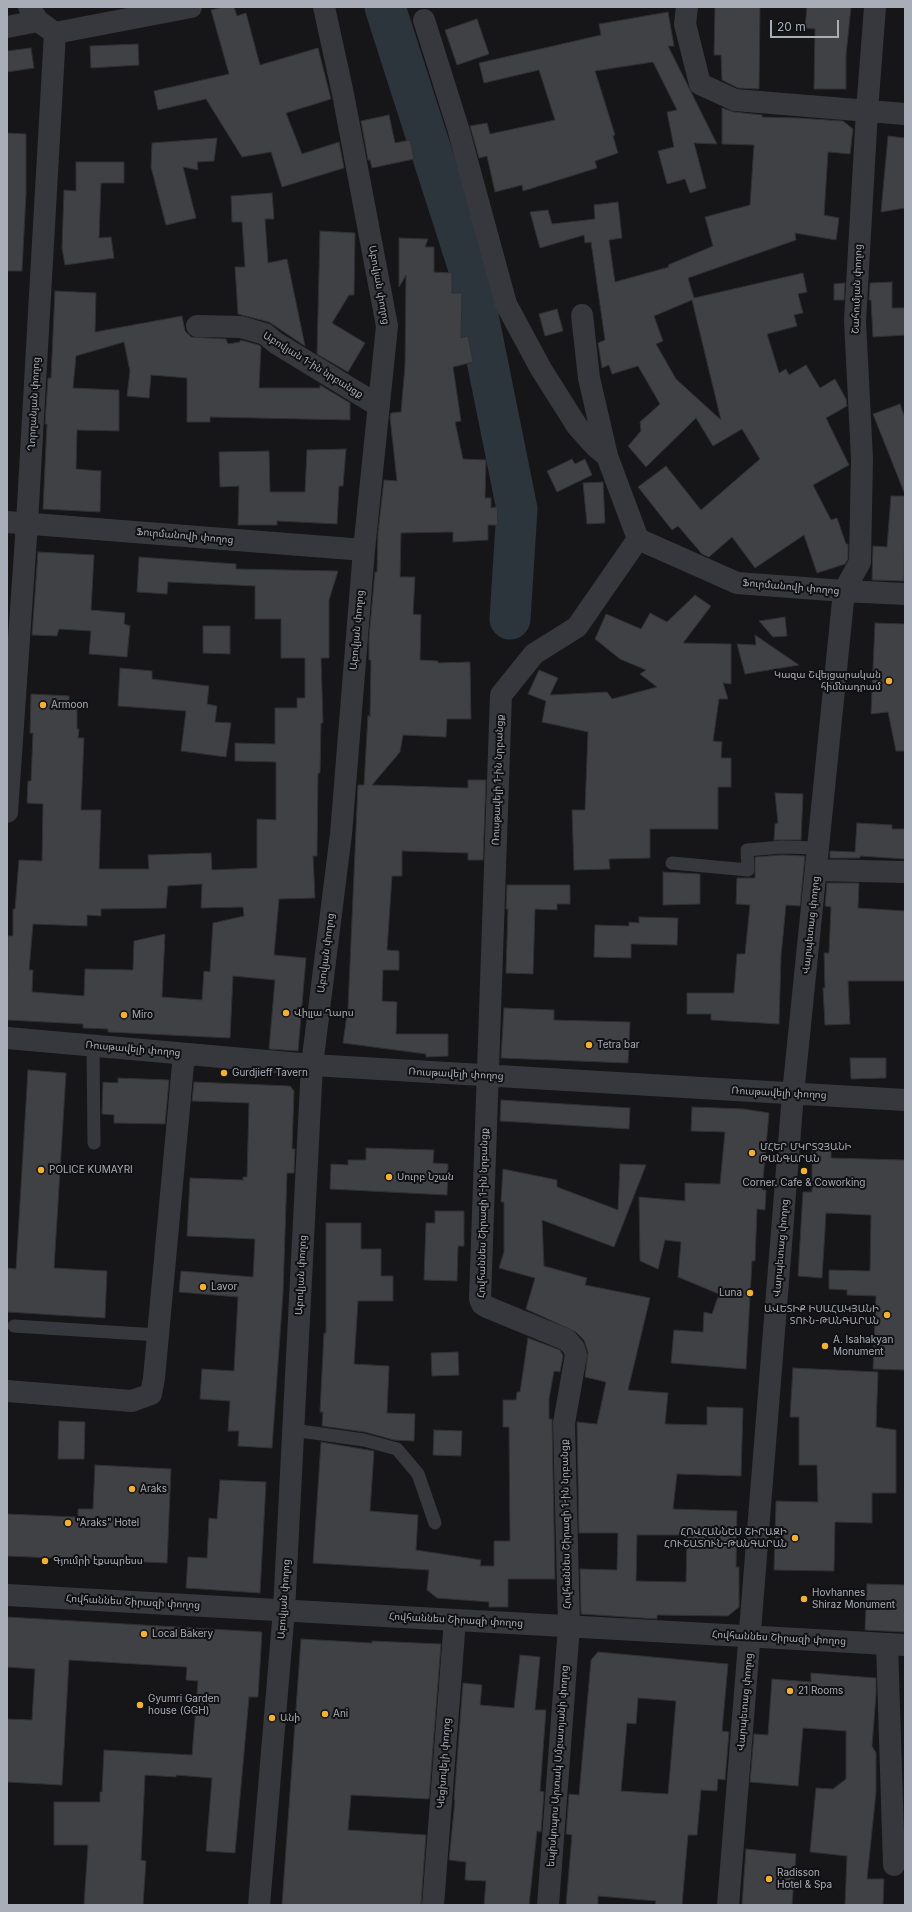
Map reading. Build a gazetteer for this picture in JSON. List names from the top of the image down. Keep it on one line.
{"streets":{"street":["Աբովյան փողոց","Շահումյան փողոց","Աբովյան 1-ին նրբանցք","Ղորղանյան փողոց","Ֆուրմանովի փողոց","Ռուսթավելի 1-ին նրբանցք","Վարպետաց փողոց","Ռուսթավելի փողոց","Հովհաննես Շիրազի 1-ին նրբանցք","Հովհաննես Շիրազի փողոց","Կեցխովելի փողոց","եպիսկոպոս Արտակ Սմբատյանի փողոց"]},"crossings":[["Աբովյան փողոց","Աբովյան 1-ին նրբանցք"],["Աբովյան փողոց","Ֆուրմանովի փողոց"],["Աբովյան փողոց","Ռուսթավելի փողոց"],["Աբովյան փողոց","Հովհաննես Շիրազի փողոց"],["Շահումյան փողոց","Ֆուրմանովի փողոց"],["Շահումյան փողոց","Վարպետաց փողոց"],["Ղորղանյան փողոց","Ֆուրմանովի փողոց"],["Ֆուրմանովի փողոց","Ռուսթավելի 1-ին նրբանցք"],["Ֆուրմանովի փողոց","Վարպետաց փողոց"],["Ռուսթավելի 1-ին նրբանցք","Ռուսթավելի փողոց"],["Ռուսթավելի 1-ին նրբանցք","Հովհաննես Շիրազի 1-ին նրբանցք"],["Վարպետաց փողոց","Ռուսթավելի փողոց"],["Վարպետաց փողոց","Հովհաննես Շիրազի փողոց"],["Ռուսթավելի փողոց","Հովհաննես Շիրազի 1-ին նրբանցք"],["Հովհաննես Շիրազի 1-ին նրբանցք","Հովհաննես Շիրազի փողոց"],["Հովհաննես Շիրազի 1-ին նրբանցք","եպիսկոպոս Արտակ Սմբատյանի փողոց"],["Հովհաննես Շիրազի փողոց","Կեցխովելի փողոց"],["Հովհաննես Շիրազի փողոց","եպիսկոպոս Արտակ Սմբատյանի փողոց"]],"places":["Կազա Շվեյցարական հիմնադրամ","Armoon","Վիլլա Ղարս","Miro","Tetra bar","Gurdjieff Tavern","ՄՀԵՐ ՄԿՐՏՉՅԱՆԻ ԹԱՆԳԱՐԱՆ","POLICE KUMAYRI","Corner. Cafe & Coworking","Սուրբ Նշան","Lavor","Luna","ԱՎԵՏԻՔ ԻՍԱՀԱԿՅԱՆԻ ՏՈՒՆ-ԹԱՆԳԱՐԱՆ","A. Isahakyan Monument","Araks","\"Araks\" Hotel","ՀՈՎՀԱՆՆԵՍ ՇԻՐԱԶԻ ՀՈՒՇԱՏՈՒՆ-ԹԱՆԳԱՐԱՆ","Գյումրի էքսպրեսս","Hovhannes Shiraz Monument","Local Bakery","21 Rooms","Gyumri Garden house (GGH)","Ani","Անի","Radisson Hotel & Spa"],"scale_bar":"20 m"}
